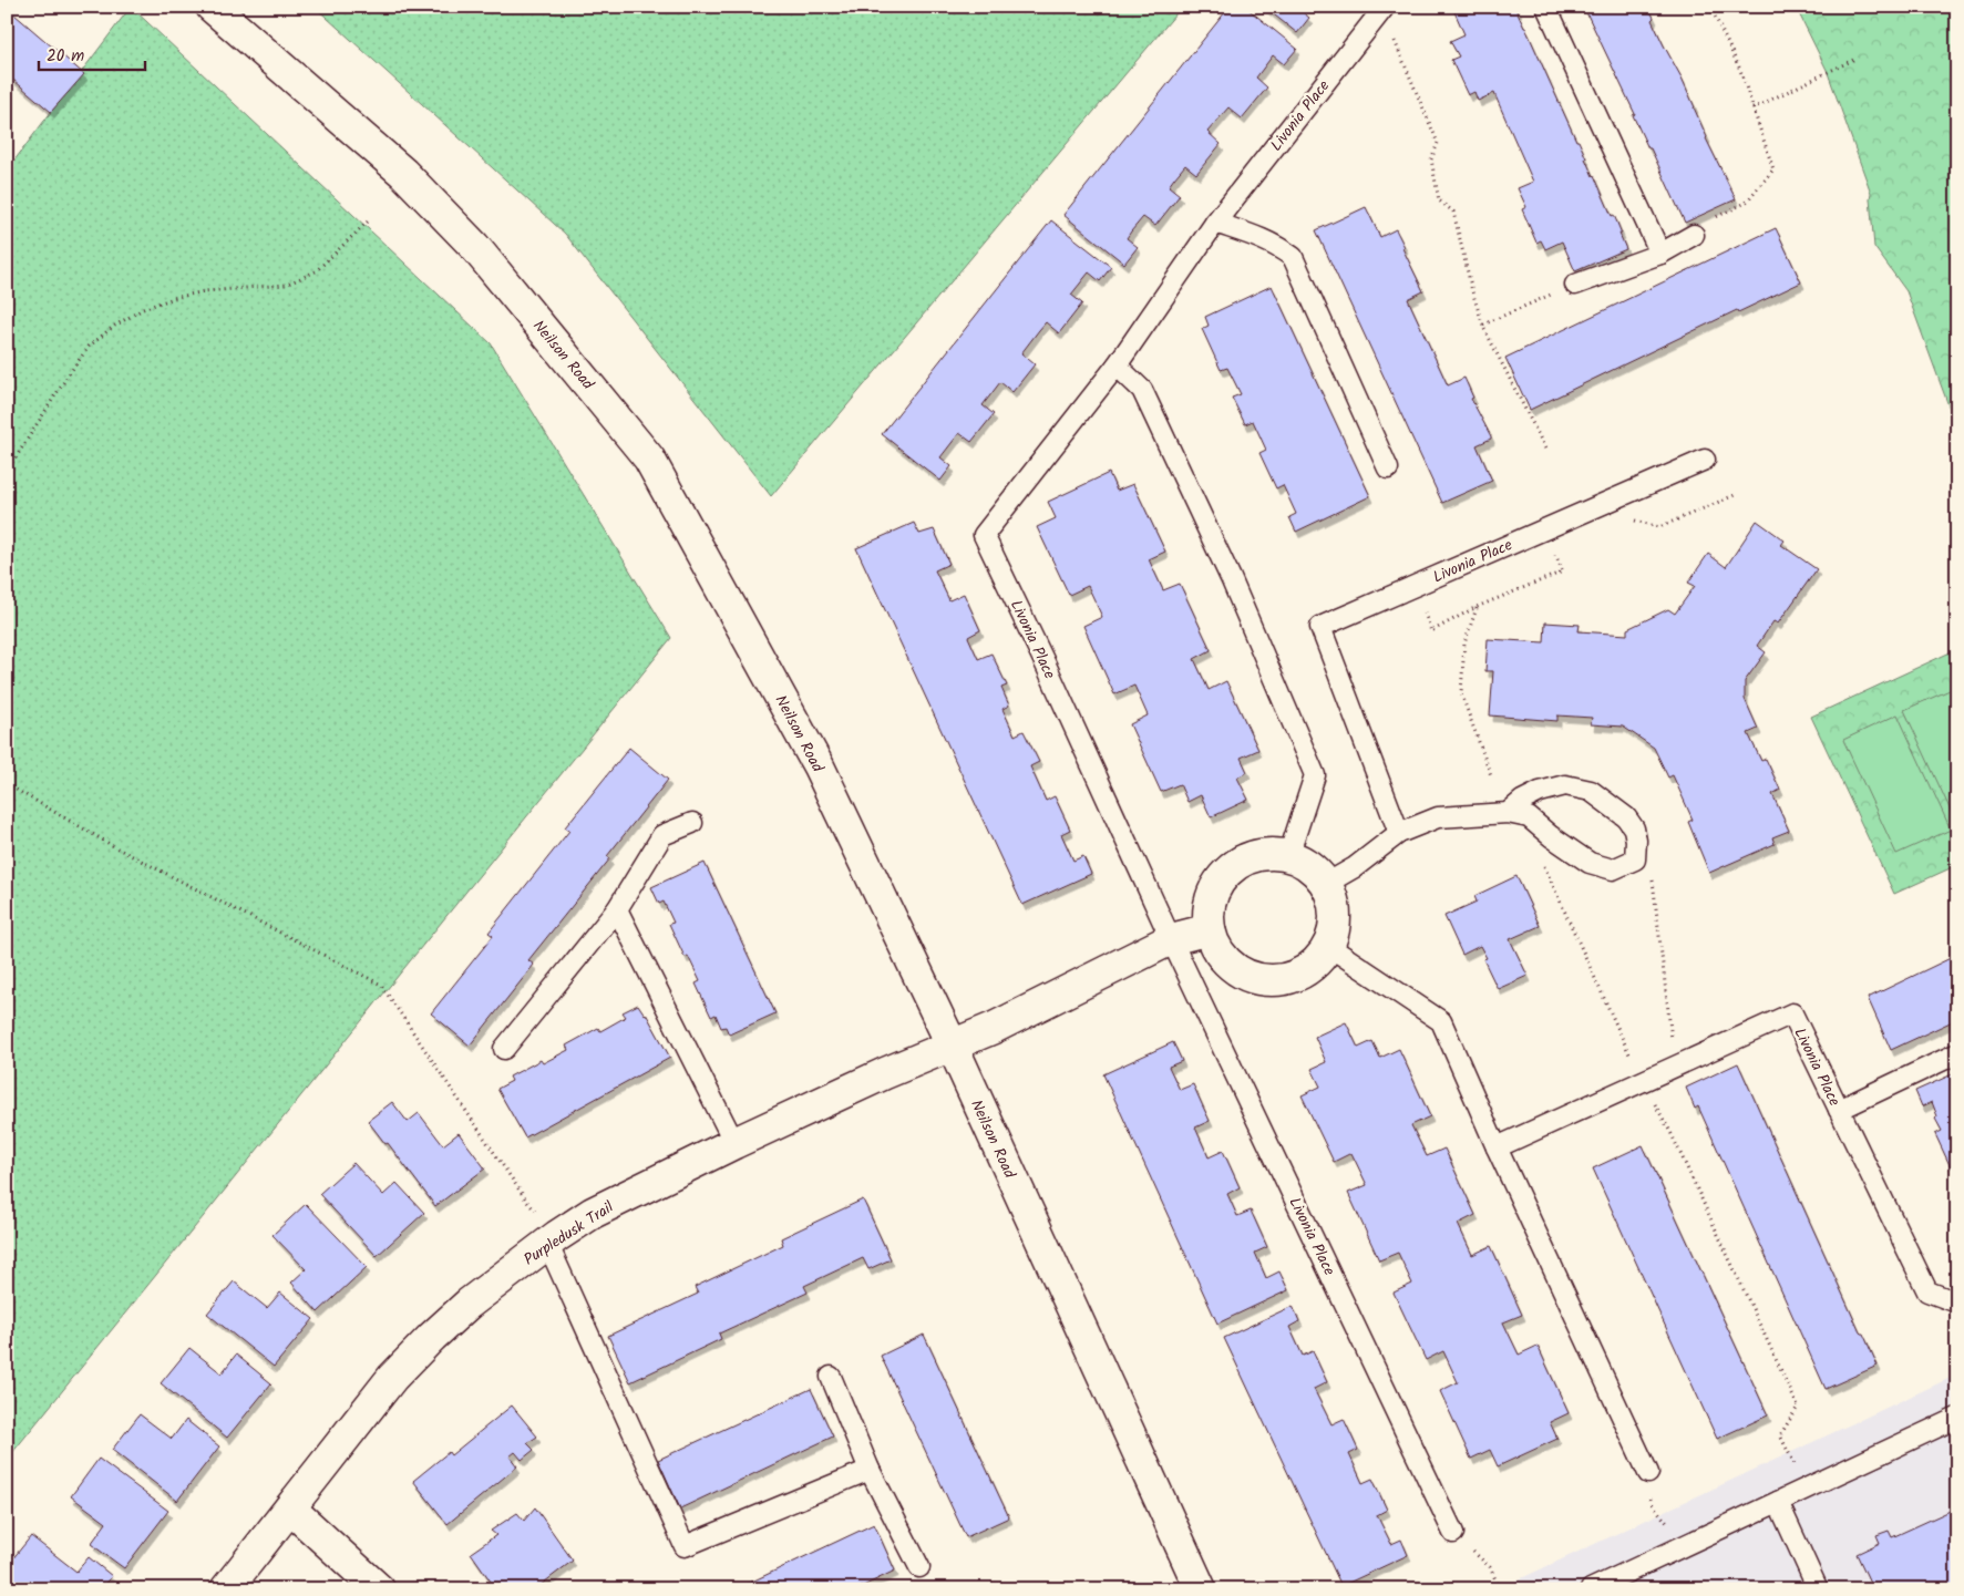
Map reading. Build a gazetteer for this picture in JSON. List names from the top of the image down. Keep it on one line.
{"streets":{"main road":["Neilson Road","Purpledusk Trail"],"lane":["Livonia Place"]},"crossings":[["Neilson Road","Purpledusk Trail"]],"scale_bar":"20 m"}
